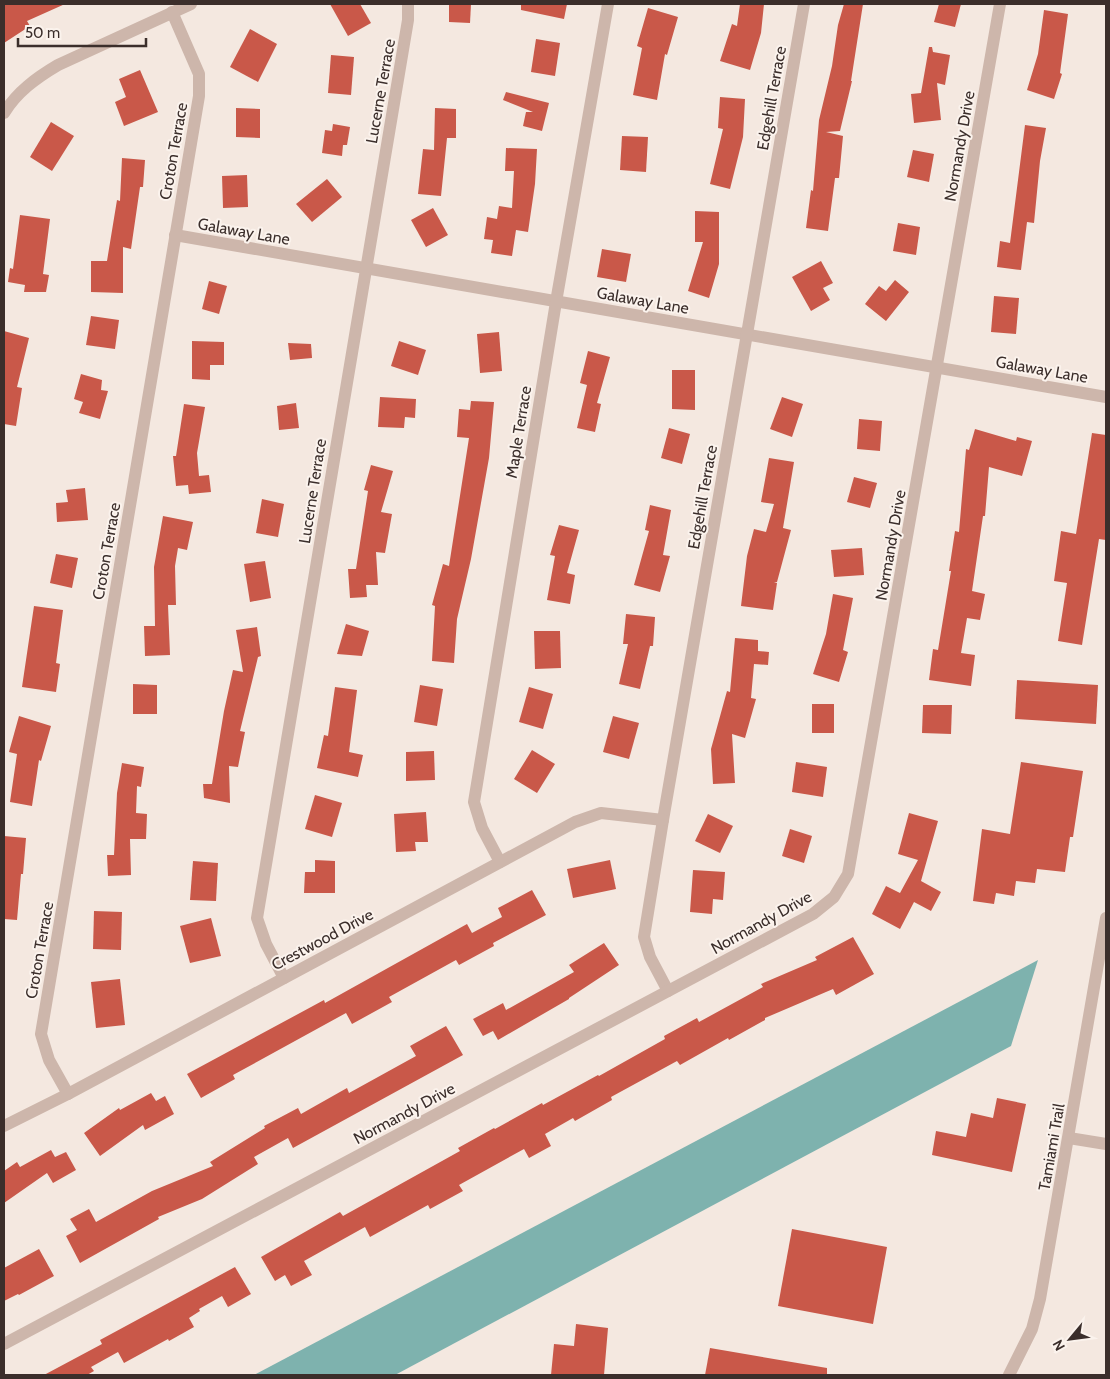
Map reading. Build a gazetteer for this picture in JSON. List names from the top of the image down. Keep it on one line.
{"streets":{"street":["Lucerne Terrace","Edgehill Terrace","Normandy Drive","Croton Terrace","Galaway Lane","Maple Terrace","Crestwood Drive","Tamiami Trail"]},"crossings":[["Lucerne Terrace","Galaway Lane"],["Lucerne Terrace","Crestwood Drive"],["Edgehill Terrace","Normandy Drive"],["Edgehill Terrace","Galaway Lane"],["Edgehill Terrace","Crestwood Drive"],["Normandy Drive","Galaway Lane"],["Croton Terrace","Galaway Lane"],["Croton Terrace","Crestwood Drive"],["Galaway Lane","Maple Terrace"],["Maple Terrace","Crestwood Drive"]],"scale_bar":"50 m","north":"bottom left"}
